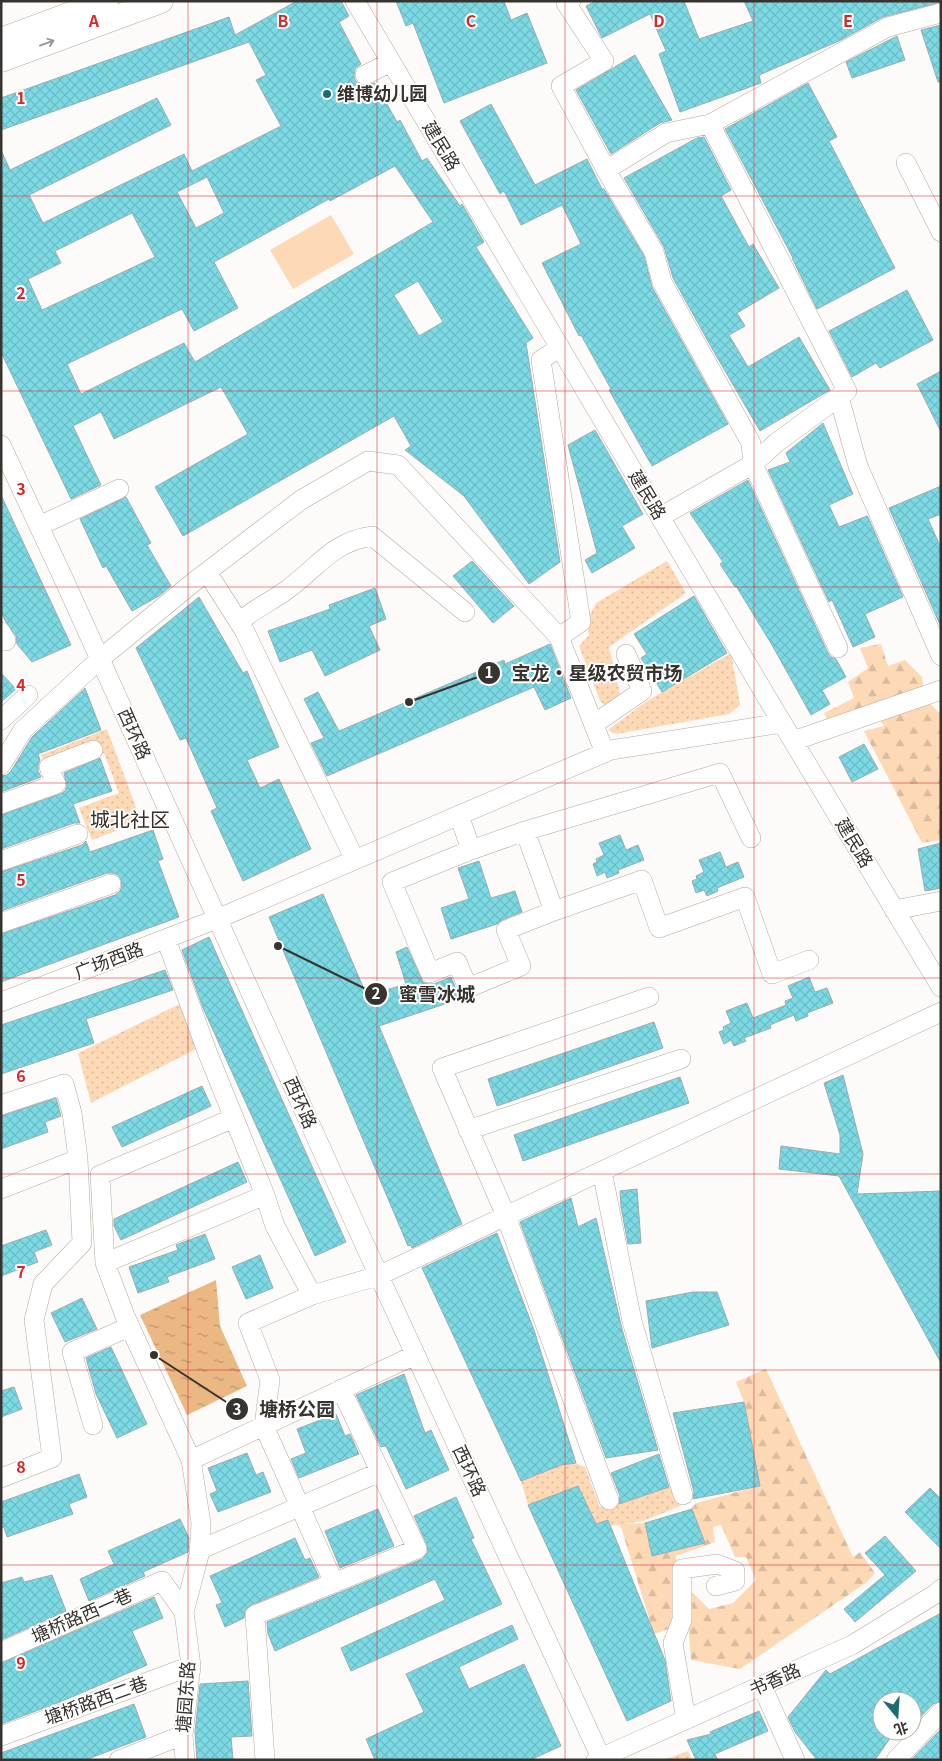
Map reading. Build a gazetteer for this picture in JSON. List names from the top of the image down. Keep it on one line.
{"streets":{"street":["建民路","西环路","广场西路","塘桥路西一巷","书香路","塘园东路","塘桥路西二巷"]},"crossings":[["建民路","广场西路"],["西环路","广场西路"],["西环路","书香路"],["塘桥路西一巷","塘园东路"],["塘园东路","塘桥路西二巷"]],"districts":["城北社区"],"places":["维博幼儿园","宝龙·星级农贸市场","蜜雪冰城","塘桥公园"],"north":"bottom","grid":{"columns":["A","B","C","D","E"],"rows":["1","2","3","4","5","6","7","8","9"]}}
